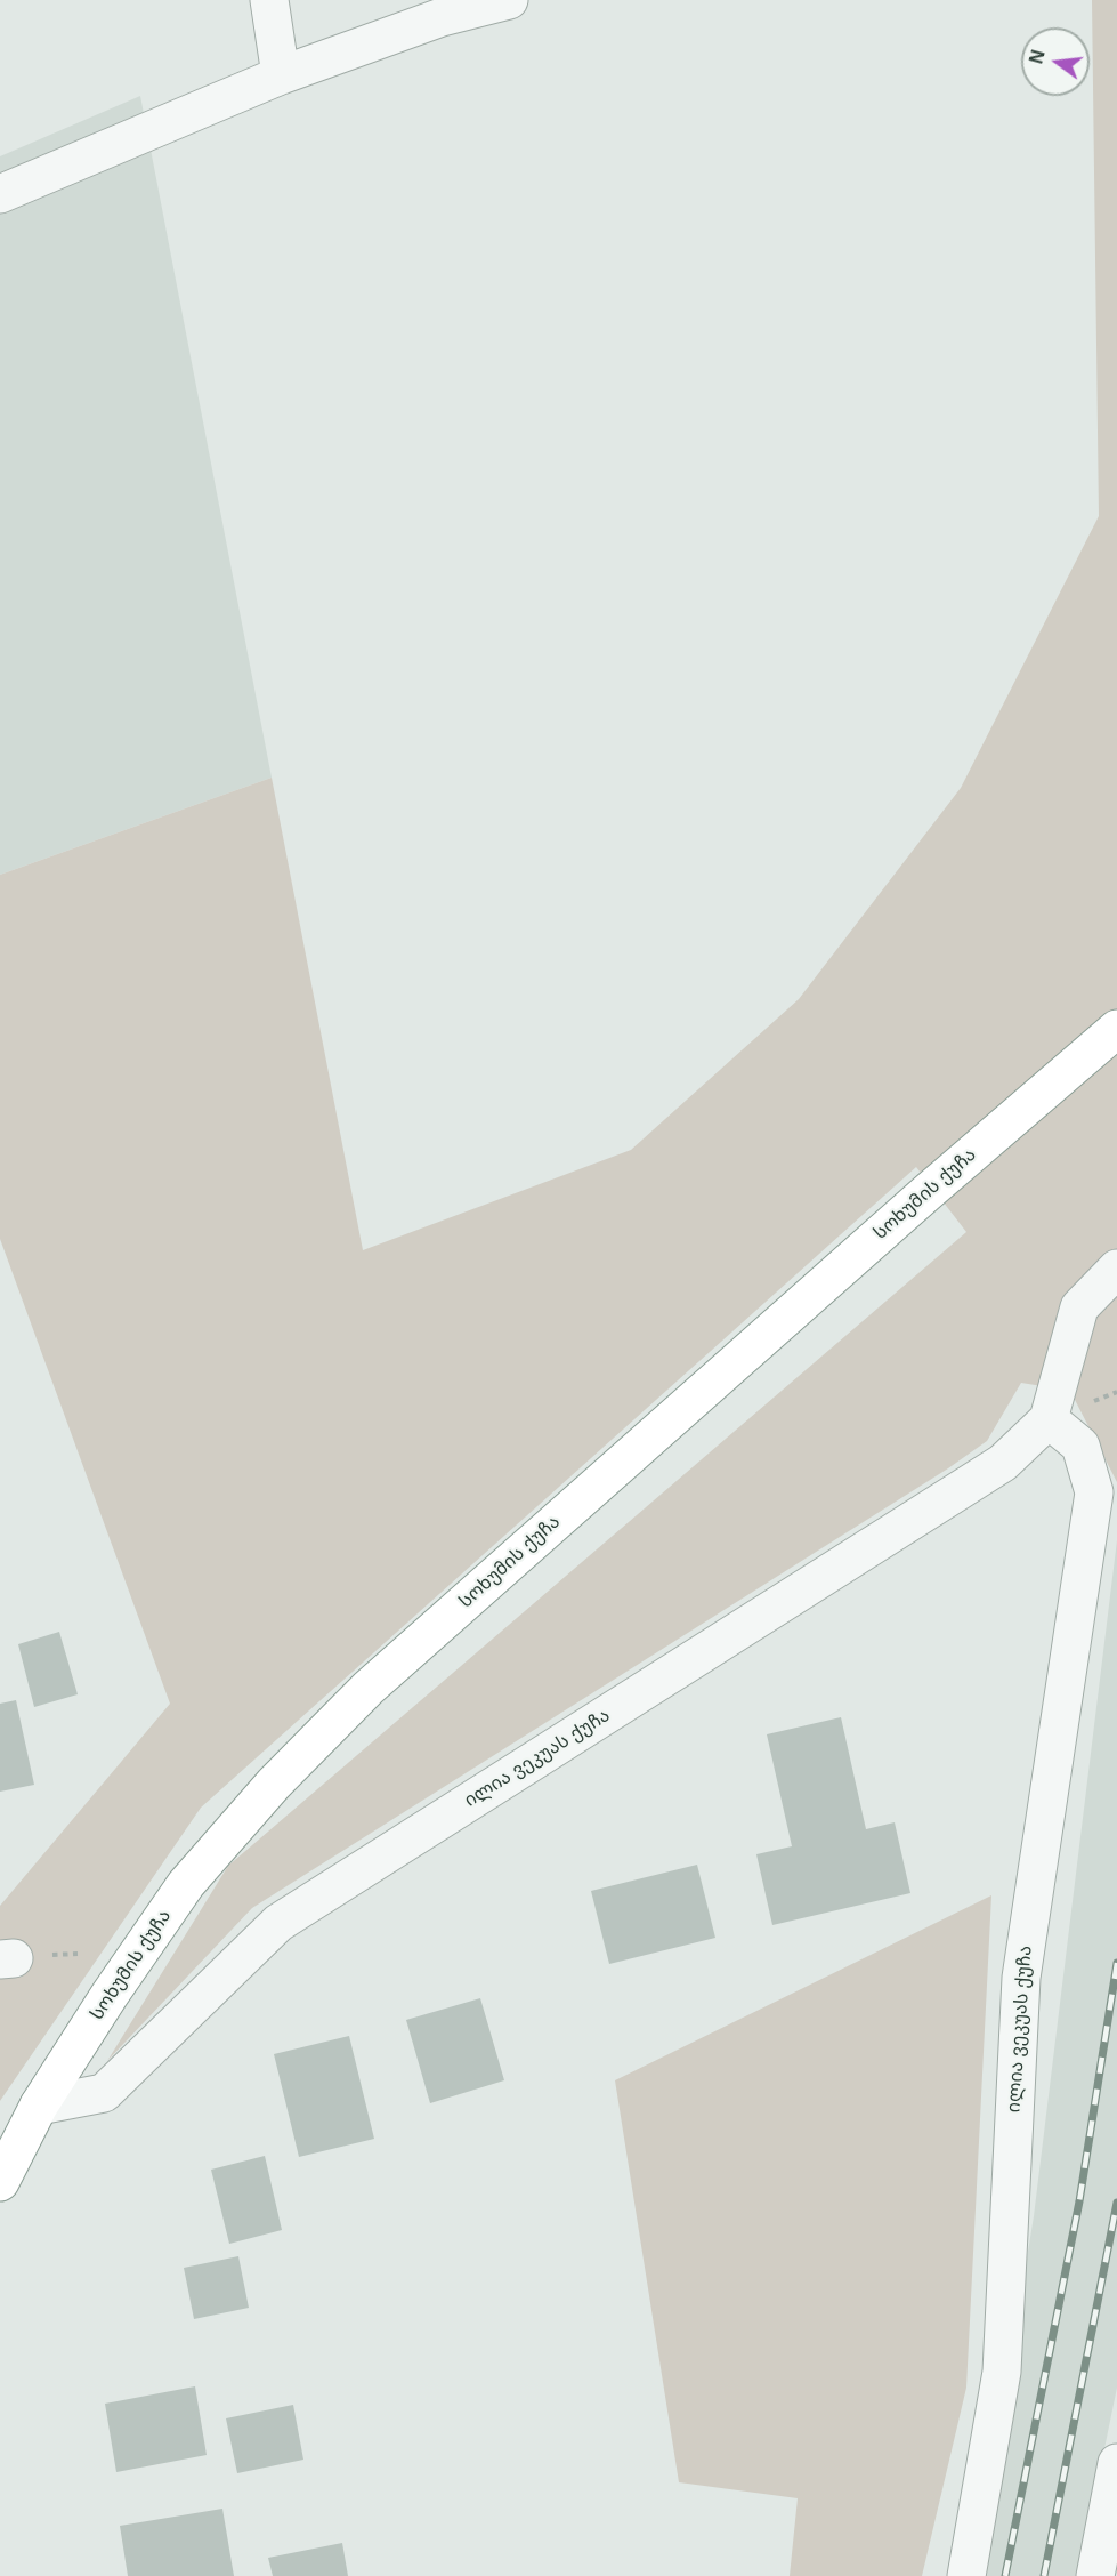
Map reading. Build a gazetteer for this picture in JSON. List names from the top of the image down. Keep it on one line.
{"streets":{"highway":["სოხუმის ქუჩა"],"street":["ილია ვეკუას ქუჩა"]},"crossings":[["სოხუმის ქუჩა","ილია ვეკუას ქუჩა"]],"north":"left"}
